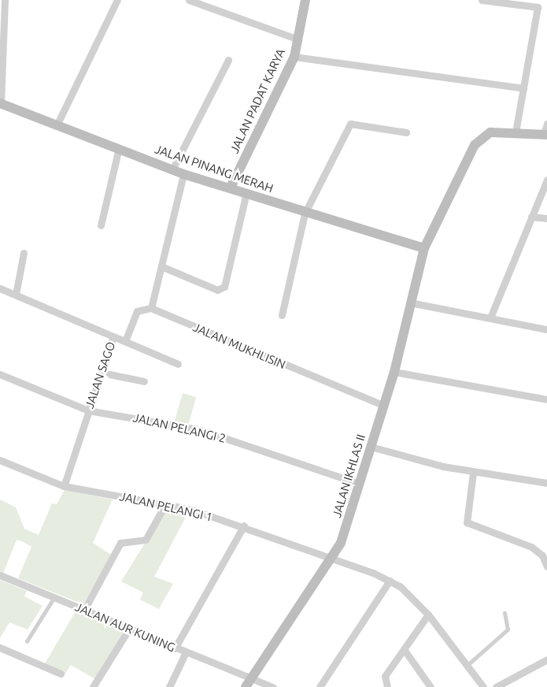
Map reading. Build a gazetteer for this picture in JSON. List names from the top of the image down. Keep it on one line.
{"streets":{"street":["JALAN PADAT KARYA","JALAN PINANG MERAH","JALAN MUKHLISIN","JALAN SAGO","JALAN PELANGI 2","JALAN IKHLAS II","JALAN PELANGI 1","JALAN AUR KUNING"]},"crossings":[["JALAN PADAT KARYA","JALAN PINANG MERAH"],["JALAN PINANG MERAH","JALAN IKHLAS II"],["JALAN MUKHLISIN","JALAN IKHLAS II"],["JALAN SAGO","JALAN PELANGI 2"],["JALAN SAGO","JALAN PELANGI 1"],["JALAN PELANGI 2","JALAN IKHLAS II"],["JALAN IKHLAS II","JALAN PELANGI 1"],["JALAN IKHLAS II","JALAN AUR KUNING"]]}
